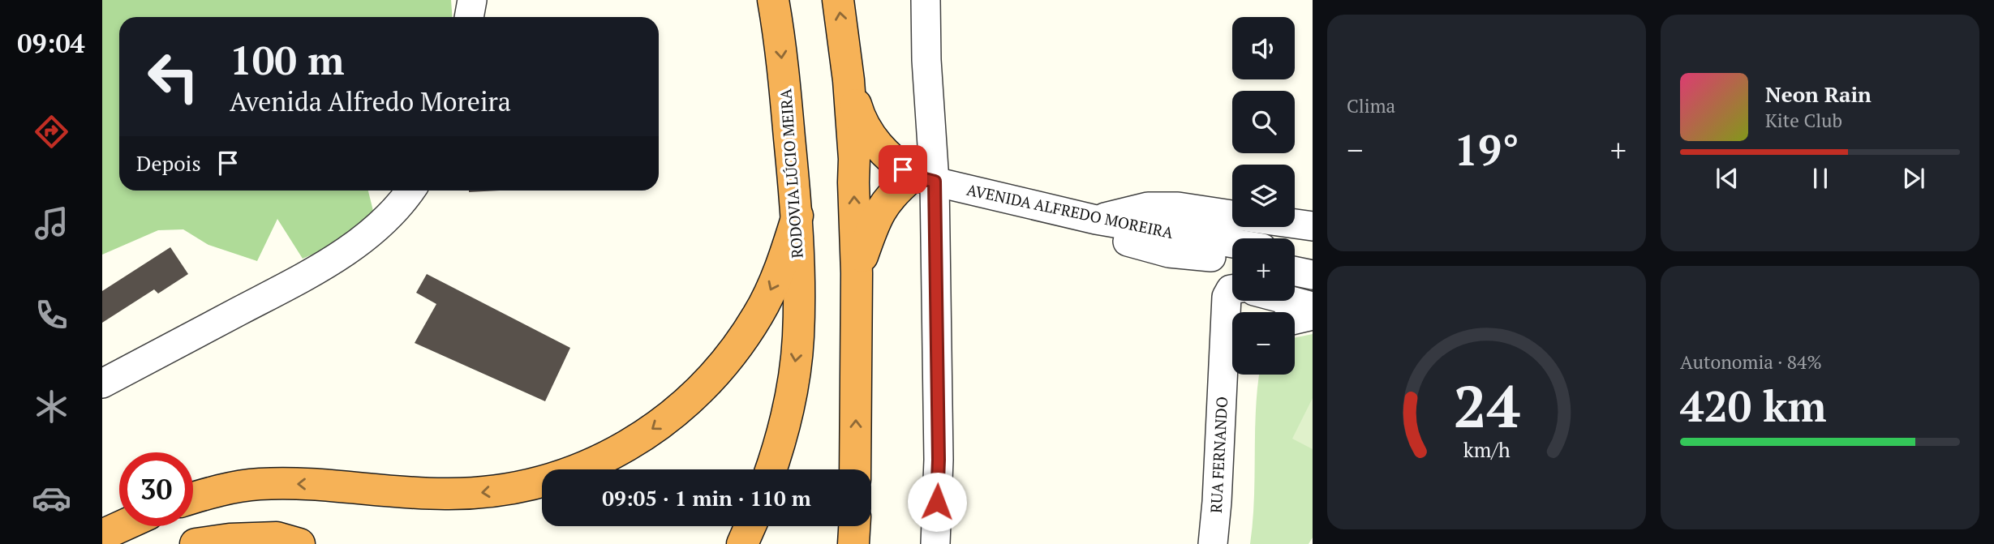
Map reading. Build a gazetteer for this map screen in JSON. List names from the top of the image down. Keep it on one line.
{"streets":{"highway":["RODOVIA LÚCIO MEIRA"],"street":["AVENIDA ALFREDO MOREIRA","RUA FERNANDO"]},"page":{"tabs":"09:04","tile":["Clima",["Autonomia · 84%","420 km"]],"map_buttons":["+","−"],"turn":["100 m","Avenida Alfredo Moreira"],"song":["Neon Rain","Kite Club"],"heat":["−","19°","+"],"then":"Depois","limit":"30","trip":"09:05 · 1 min · 110 m","gauge":["24","km/h"]}}
